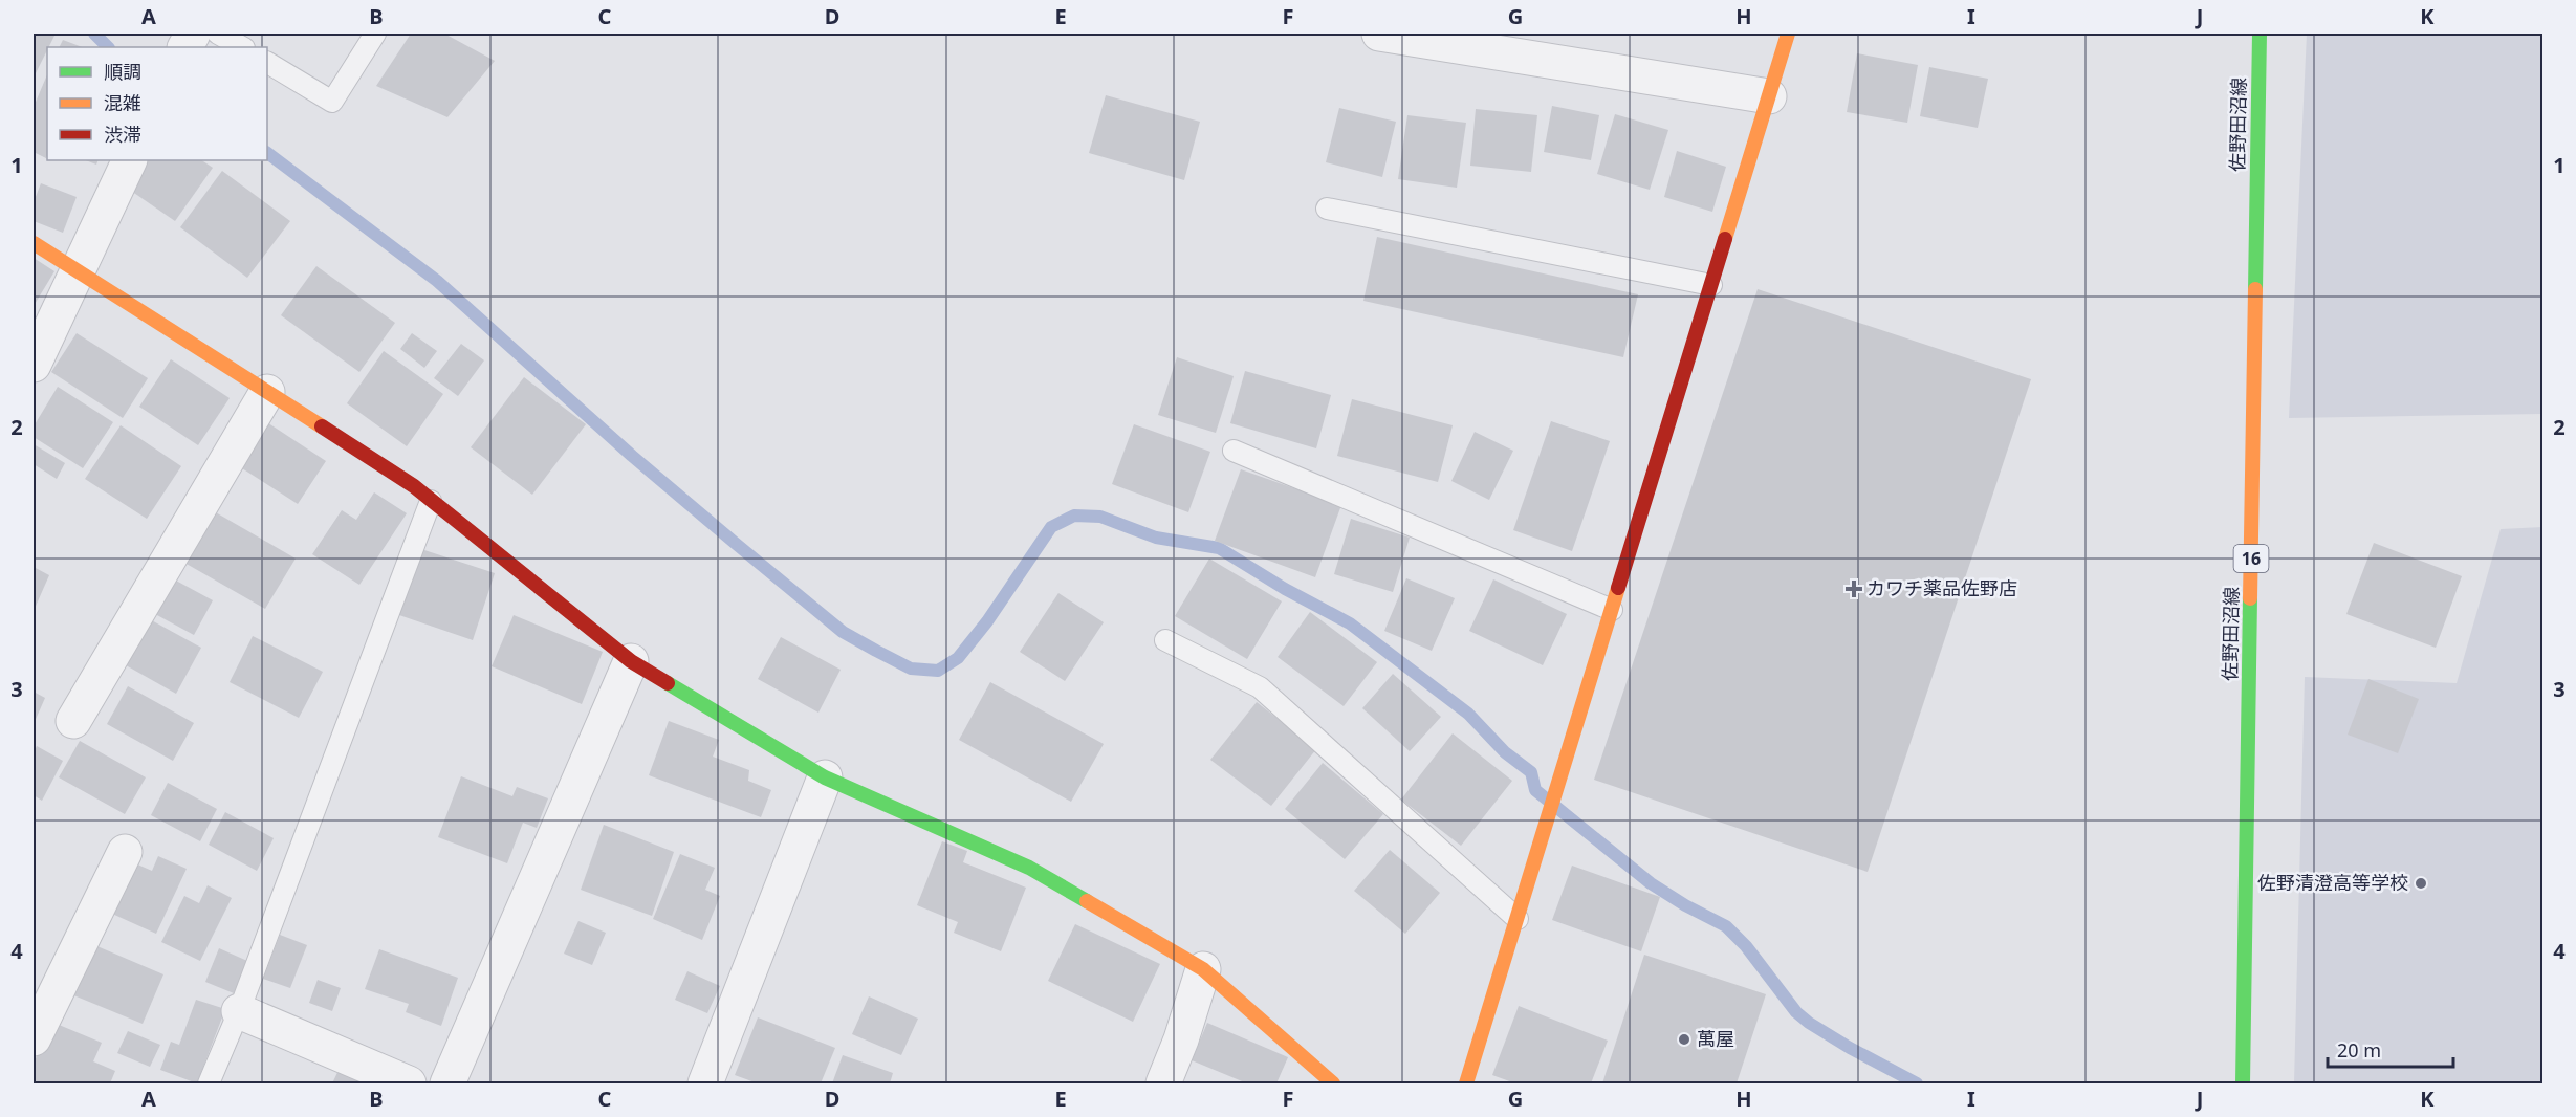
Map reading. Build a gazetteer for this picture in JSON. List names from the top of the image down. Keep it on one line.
{"streets":{"street":["佐野田沼線","16"]},"places":{"health":["カワチ薬品佐野店"],"other":["佐野清澄高等学校","萬屋"]},"legend":["順調","混雑","渋滞"],"scale_bar":"20 m","grid":{"columns":["A","B","C","D","E","F","G","H","I","J","K"],"rows":["1","2","3","4"]}}
